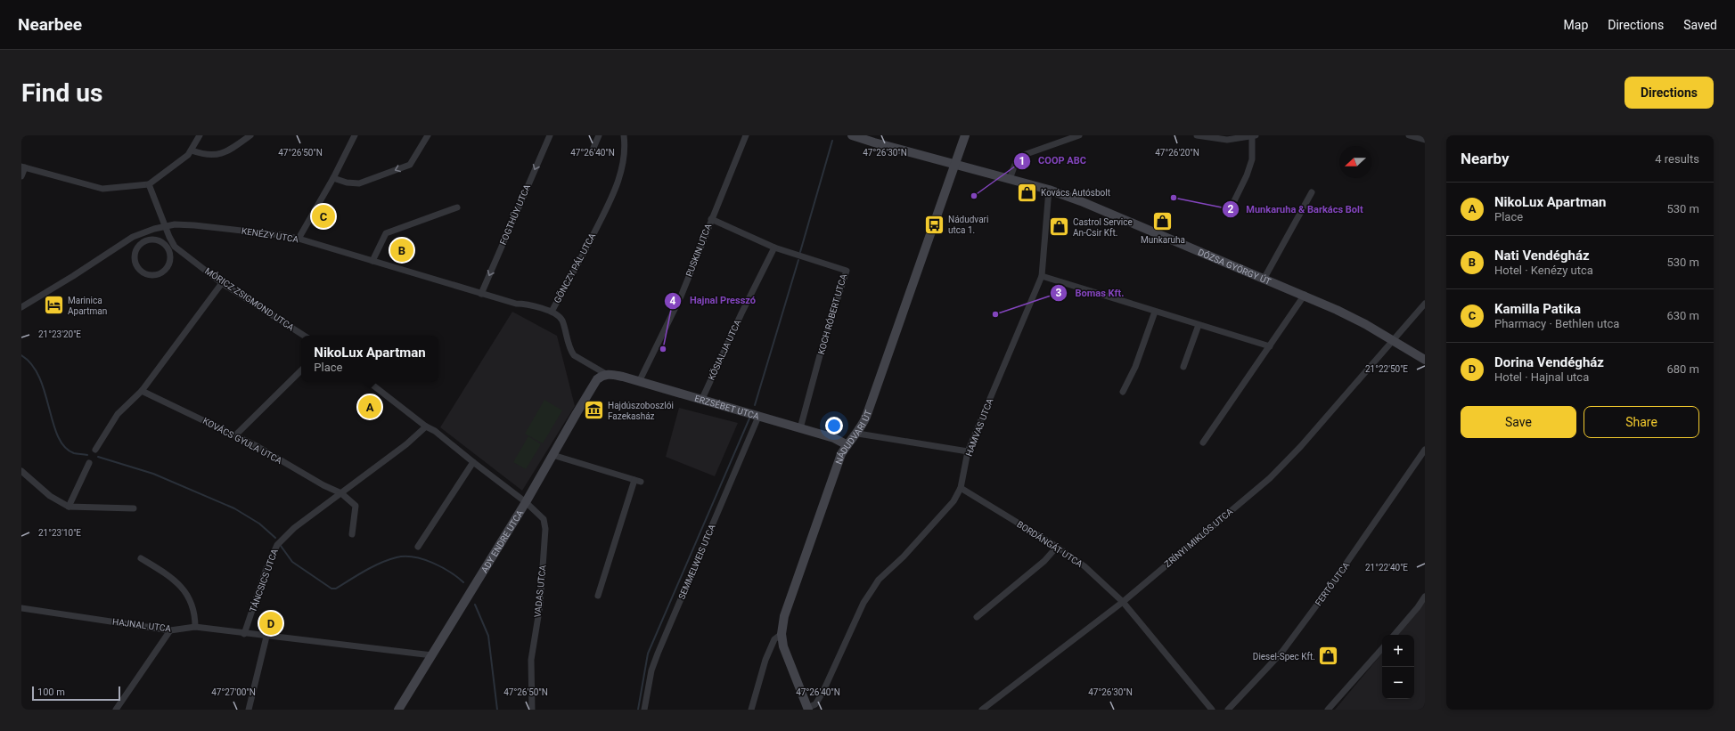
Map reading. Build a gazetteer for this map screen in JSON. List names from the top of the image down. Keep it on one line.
{"streets":{"main road":["DÓZSA GYÖRGY ÚT","ERZSÉBET UTCA","NÁDUDVARI ÚT","ADY ENDRE UTCA"],"street":["FOGTHÜY UTCA","KENÉZY UTCA","PUSKIN UTCA","GÖNCZY PÁL UTCA","MÓRICZ ZSIGMOND UTCA","KOCH RÓBERT UTCA","KÖSIALJA UTCA","HAMVAS UTCA","KOVÁCS GYULA UTCA","ZRÍNYI MIKLÓS UTCA","BORDÁNGÁT UTCA","SEMMELWEIS UTCA","TÁNCSICS UTCA","FERTŐ UTCA","VADAS UTCA","HAJNAL UTCA"]},"crossings":[["FOGTHÜY UTCA","KENÉZY UTCA"],["KENÉZY UTCA","GÖNCZY PÁL UTCA"],["KENÉZY UTCA","MÓRICZ ZSIGMOND UTCA"],["PUSKIN UTCA","ERZSÉBET UTCA"],["DÓZSA GYÖRGY ÚT","HAMVAS UTCA"],["DÓZSA GYÖRGY ÚT","NÁDUDVARI ÚT"],["DÓZSA GYÖRGY ÚT","ZRÍNYI MIKLÓS UTCA"],["GÖNCZY PÁL UTCA","ERZSÉBET UTCA"],["GÖNCZY PÁL UTCA","ADY ENDRE UTCA"],["KOCH RÓBERT UTCA","KÖSIALJA UTCA"],["KOCH RÓBERT UTCA","ERZSÉBET UTCA"],["KÖSIALJA UTCA","ERZSÉBET UTCA"],["ERZSÉBET UTCA","NÁDUDVARI ÚT"],["ERZSÉBET UTCA","ADY ENDRE UTCA"],["ERZSÉBET UTCA","SEMMELWEIS UTCA"],["HAMVAS UTCA","NÁDUDVARI ÚT"],["HAMVAS UTCA","BORDÁNGÁT UTCA"],["KOVÁCS GYULA UTCA","TÁNCSICS UTCA"],["ZRÍNYI MIKLÓS UTCA","BORDÁNGÁT UTCA"],["ADY ENDRE UTCA","VADAS UTCA"],["ADY ENDRE UTCA","HAJNAL UTCA"],["TÁNCSICS UTCA","HAJNAL UTCA"]],"one_way":["FOGTHÜY UTCA"],"places":{"shop":["Kovács Autósbolt","Munkaruha","Castrol Service An-Csir Kft.","Diesel-Spec Kft."],"other":["COOP ABC","Munkaruha & Barkács Bolt","Bomas Kft.","Hajnal Presszó"],"bus stop":["Nádudvari utca 1."],"hotel":["Marinica Apartman"],"museum":["Hajdúszoboszlói Fazekasház"]},"scale_bar":"100 m","north":"left","page":{"header":"Nearbee","nav":["Map","Directions","Saved"],"buttons":["Directions",["Save","Share"]],"title":"Find us","heading":["Nearby","4 results"],"list":[{"mark":"A","name":"NikoLux Apartman","note":"Place","value":"530 m"},{"mark":"B","name":"Nati Vendégház","note":"Hotel · Kenézy utca","value":"530 m"},{"mark":"C","name":"Kamilla Patika","note":"Pharmacy · Bethlen utca","value":"630 m"},{"mark":"D","name":"Dorina Vendégház","note":"Hotel · Hajnal utca","value":"680 m"}],"pins":["C","B","A","D"],"popup":["NikoLux Apartman","Place"],"map_buttons":["+","−"],"scale":"100 m"},"coordinates":["47°26'50\"N","47°26'40\"N","47°26'30\"N","47°26'20\"N","21°23'20\"E","21°22'50\"E","21°23'10\"E","21°22'40\"E","47°27'00\"N"]}
